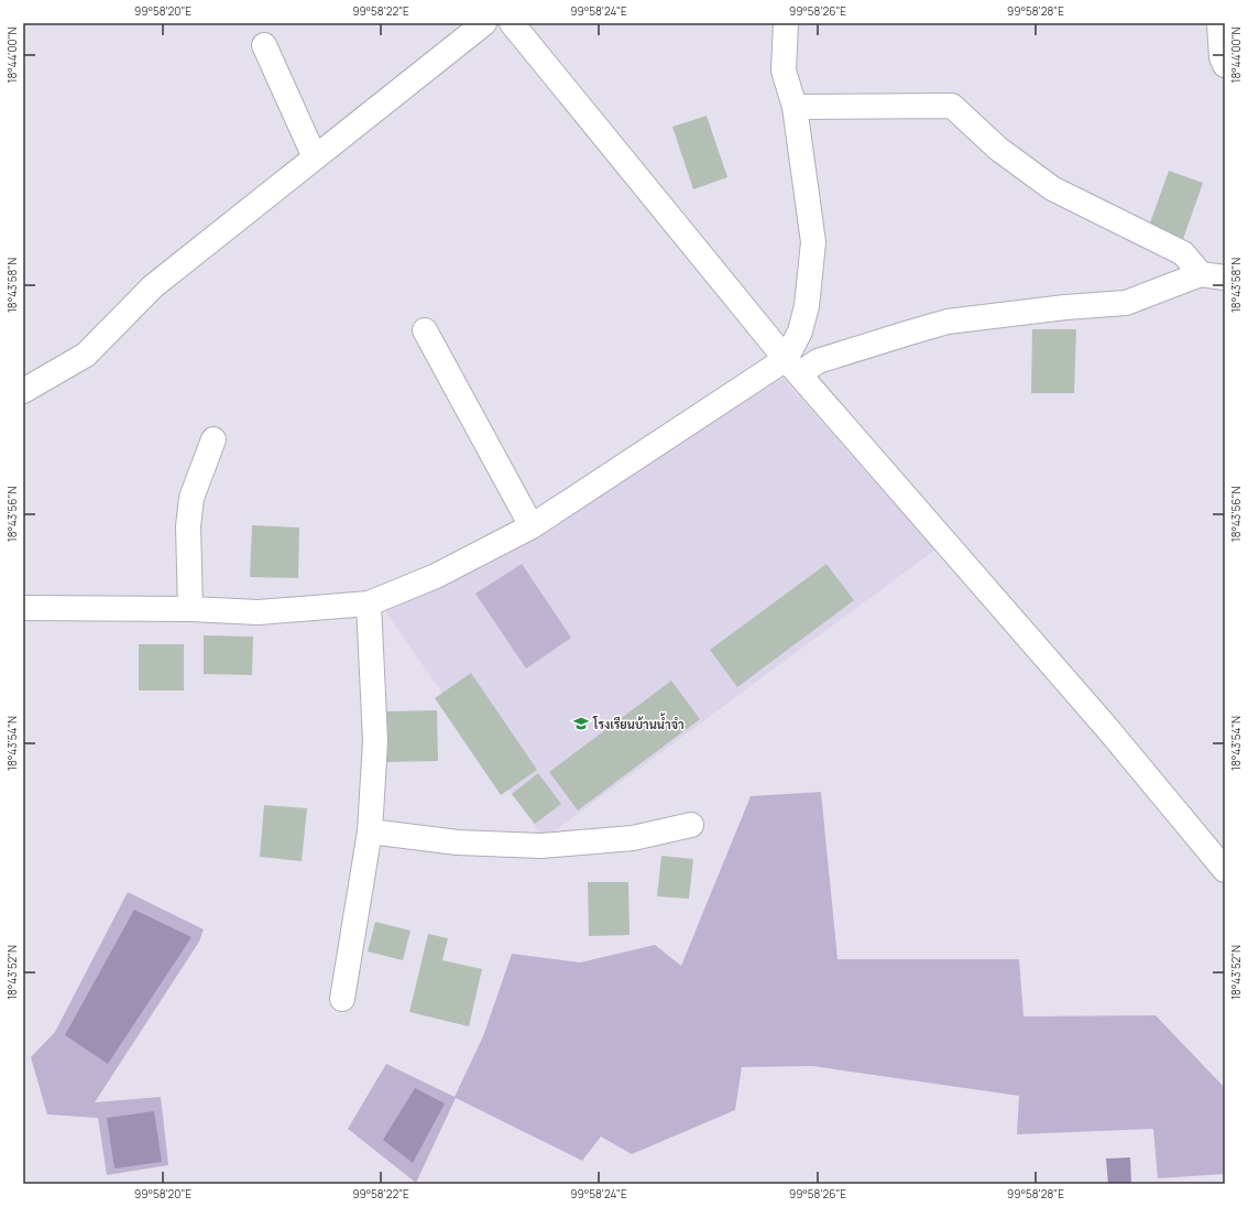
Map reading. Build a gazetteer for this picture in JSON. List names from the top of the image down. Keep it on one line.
{"places":{"school or university":["โรงเรียนบ้านน้ำจำ"]},"coordinates":["99°58'20\"E","99°58'22\"E","99°58'24\"E","99°58'26\"E","99°58'28\"E","18°44'00\"N","18°43'58\"N","18°43'56\"N","18°43'54\"N","18°43'52\"N"]}
